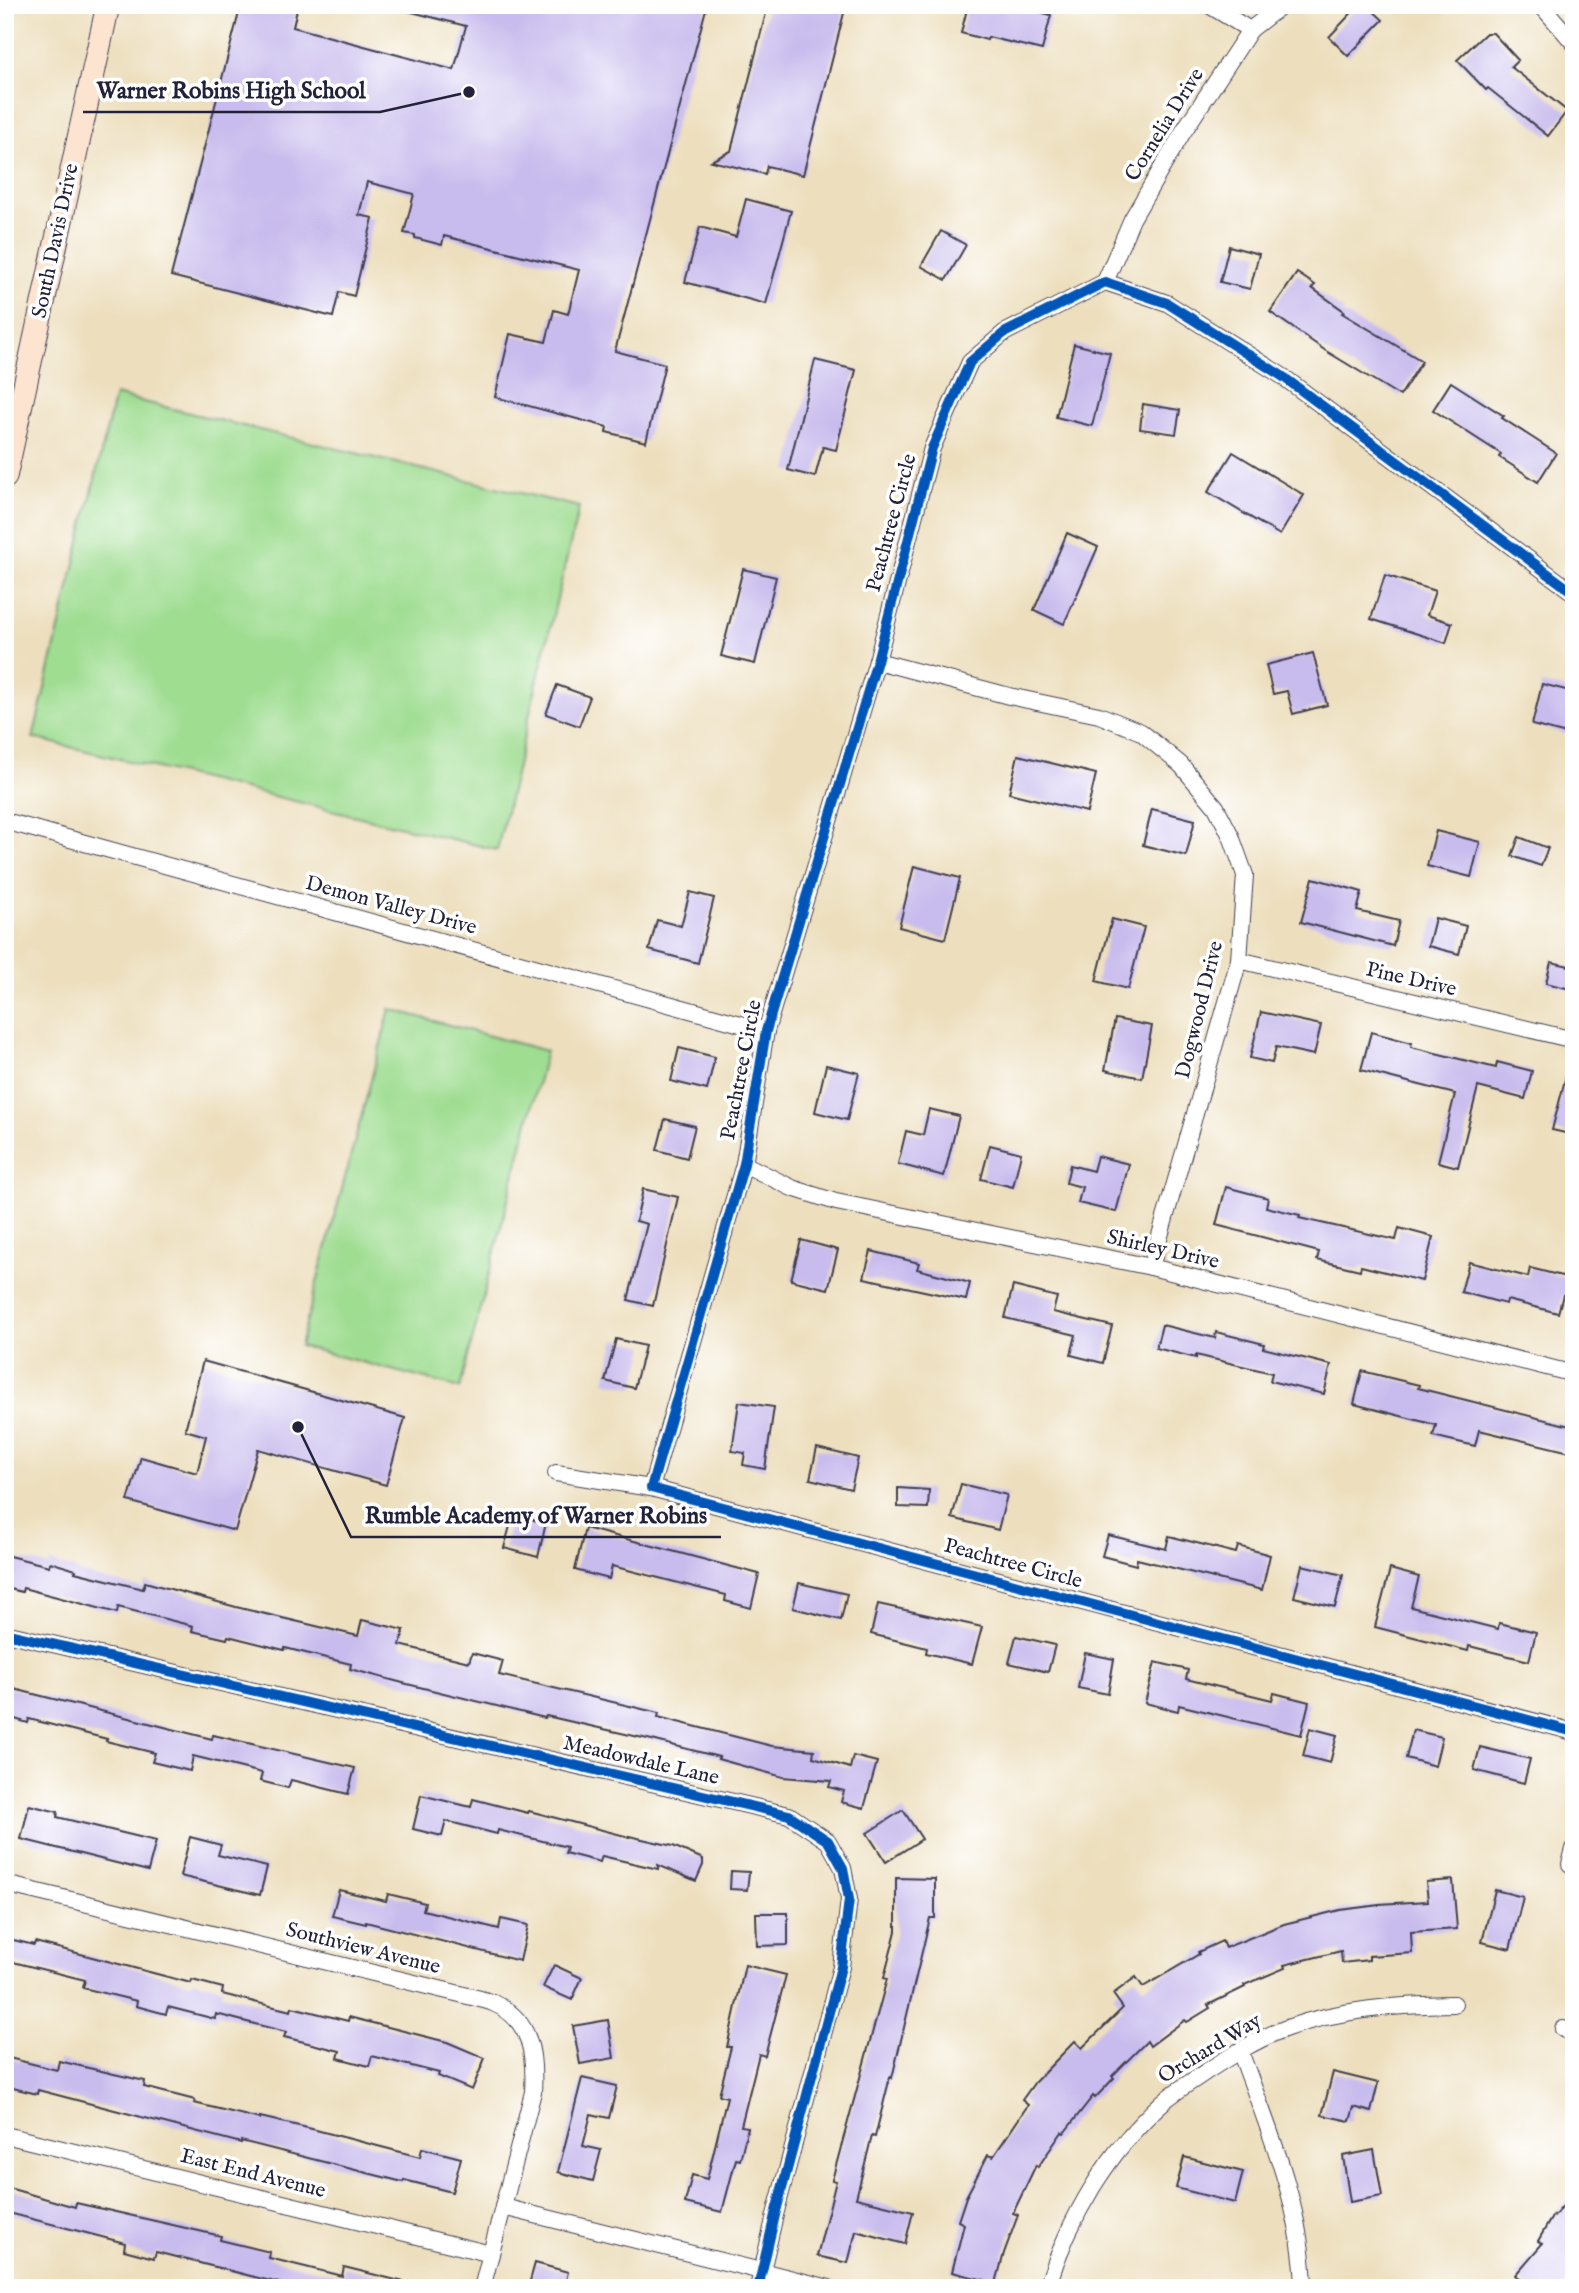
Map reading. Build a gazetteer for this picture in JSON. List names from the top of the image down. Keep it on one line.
{"streets":{"street":["Cornelia Drive","South Davis Drive","Peachtree Circle","Demon Valley Drive","Pine Drive","Dogwood Drive","Shirley Drive","Meadowdale Lane","Southview Avenue","Orchard Way","East End Avenue"]},"crossings":[["Cornelia Drive","Peachtree Circle"],["Peachtree Circle","Demon Valley Drive"],["Peachtree Circle","Dogwood Drive"],["Peachtree Circle","Shirley Drive"],["Pine Drive","Dogwood Drive"],["Dogwood Drive","Shirley Drive"],["Southview Avenue","East End Avenue"]],"places":["Warner Robins High School","Rumble Academy of Warner Robins"]}
